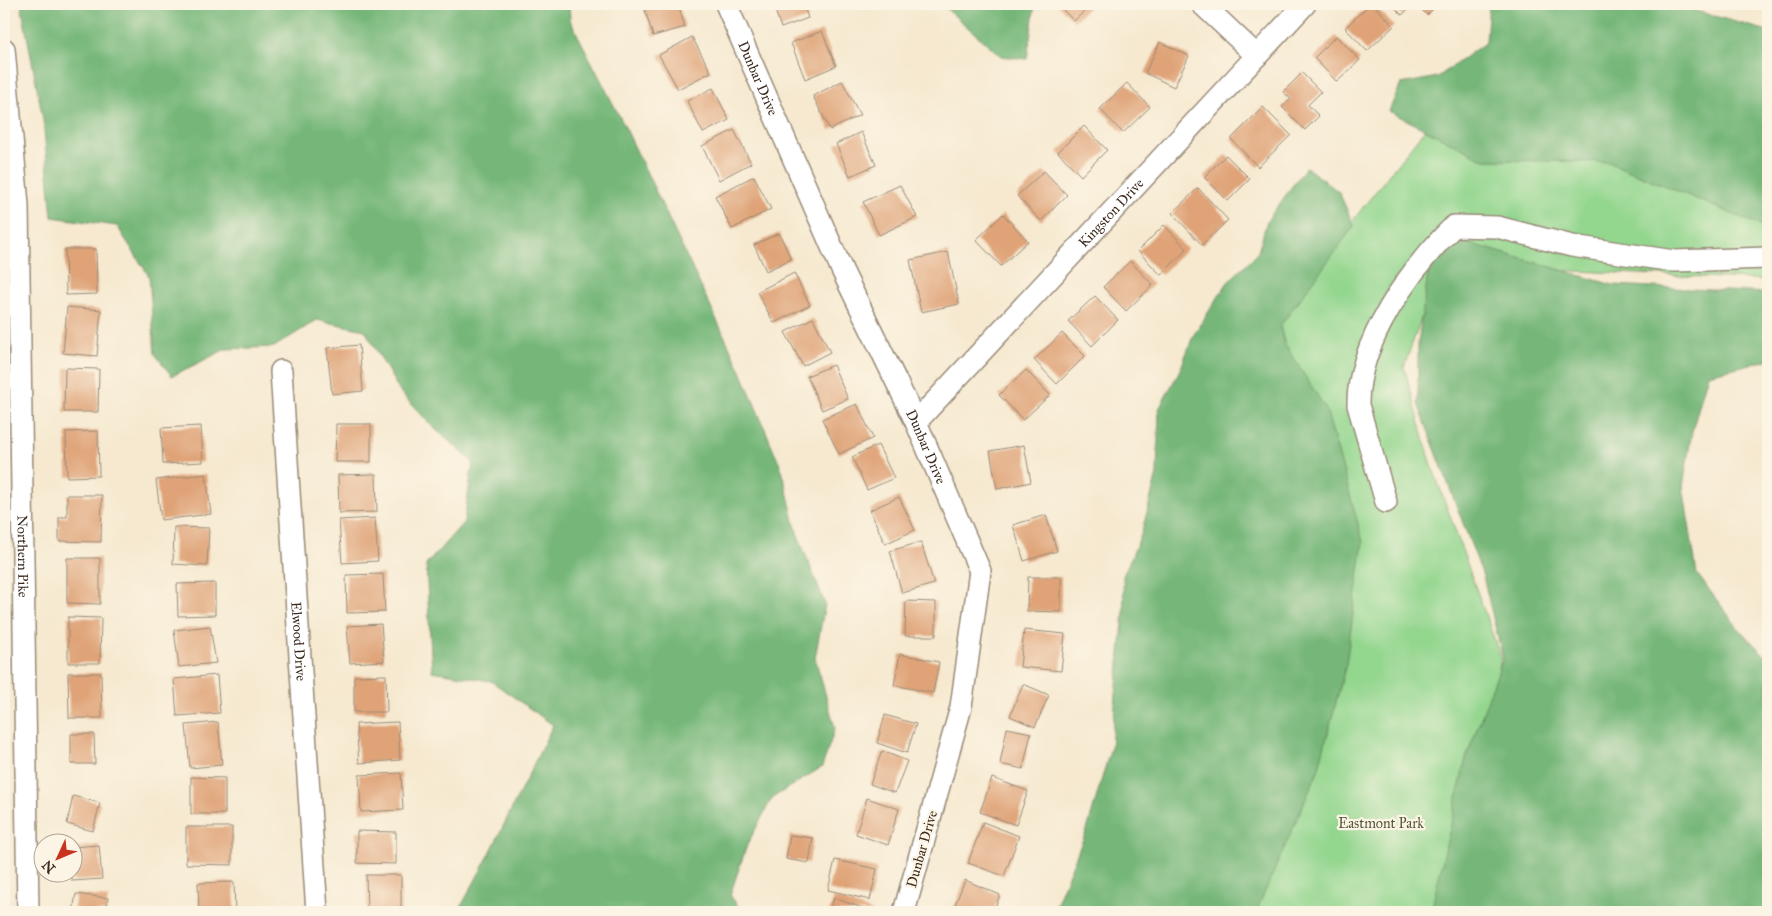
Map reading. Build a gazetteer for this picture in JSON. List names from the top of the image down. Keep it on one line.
{"streets":{"street":["Dunbar Drive","Kingston Drive","Northern Pike","Elwood Drive"]},"crossings":[["Dunbar Drive","Kingston Drive"]],"parks":["Eastmont Park"],"north":"bottom left"}
